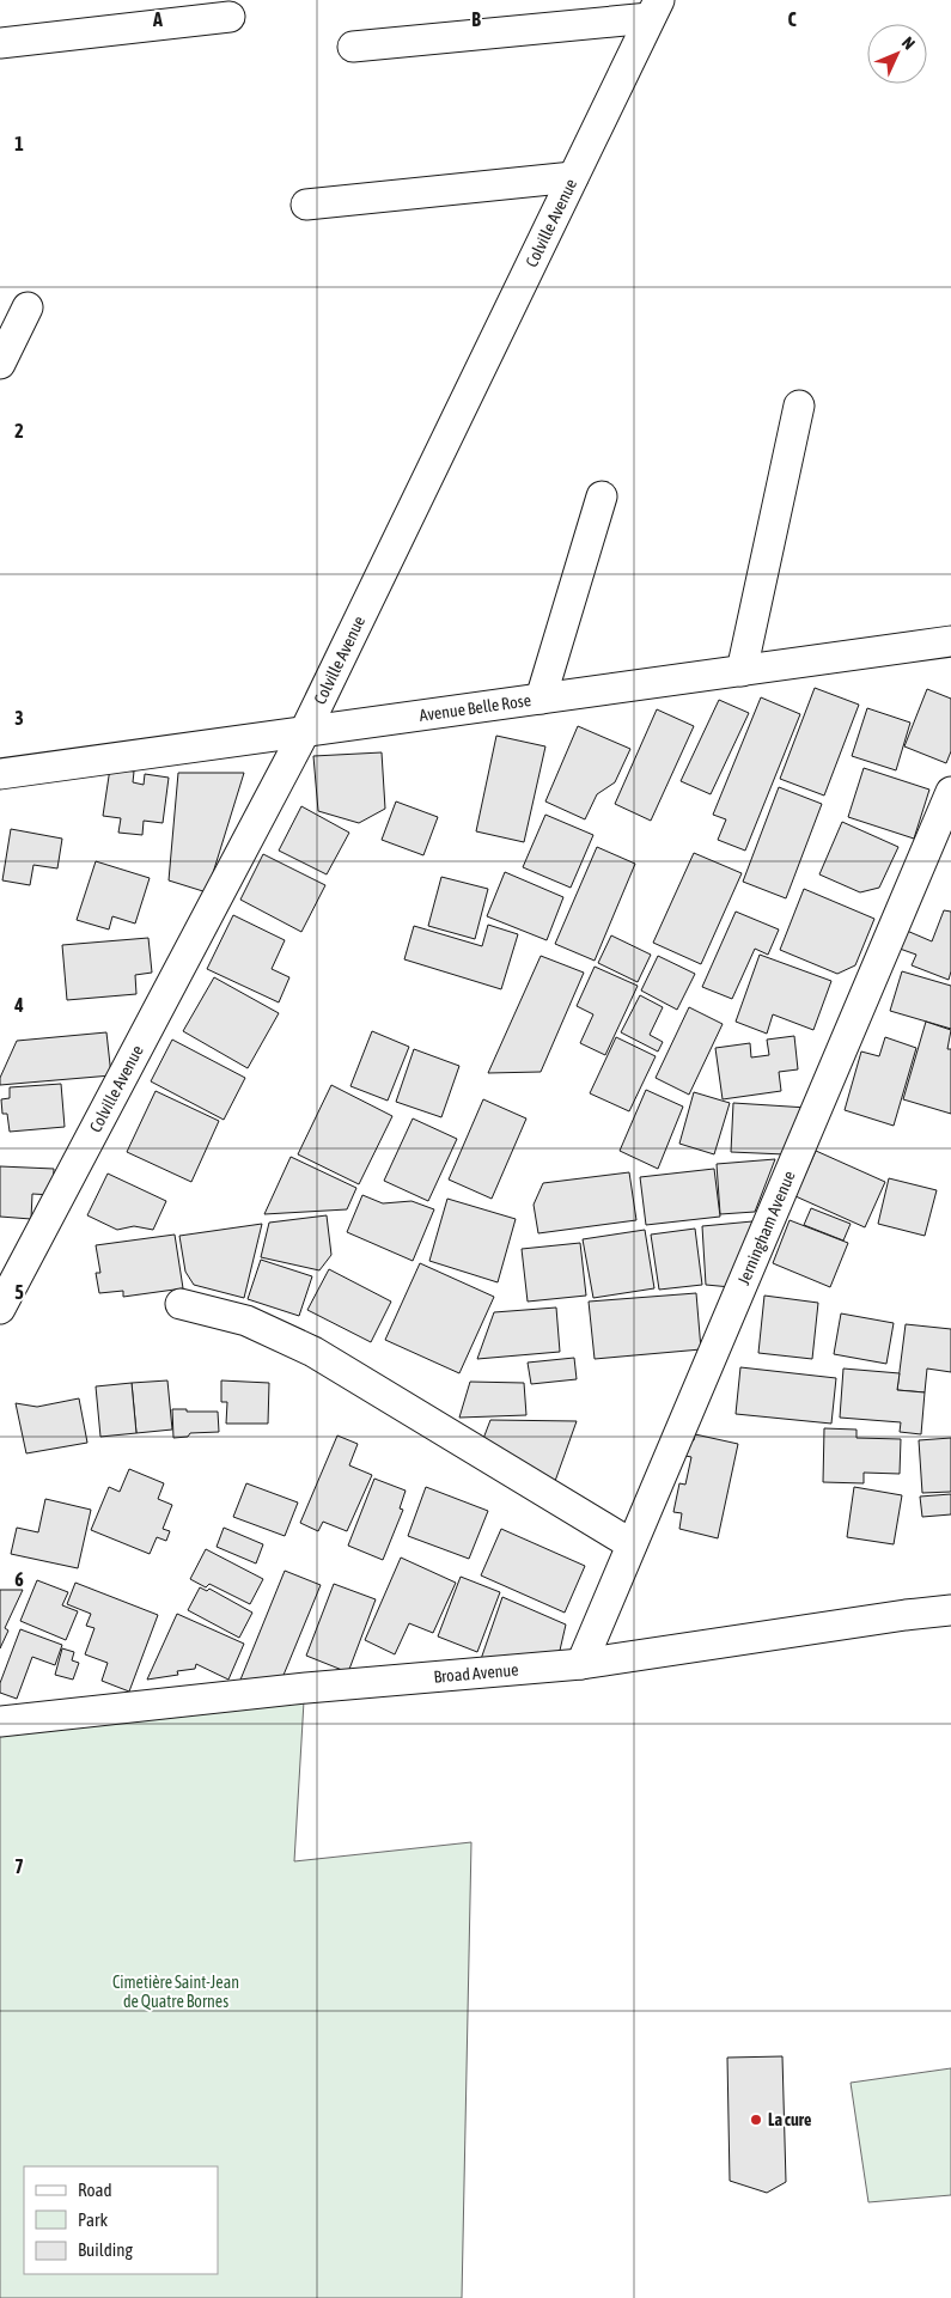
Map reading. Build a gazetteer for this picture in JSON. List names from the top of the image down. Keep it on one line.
{"streets":{"street":["Colville Avenue","Avenue Belle Rose","Jerningham Avenue","Broad Avenue"]},"crossings":[["Colville Avenue","Avenue Belle Rose"],["Jerningham Avenue","Broad Avenue"]],"parks":["Cimetière Saint-Jean de Quatre Bornes"],"places":["La cure"],"legend":["Road","Park","Building"],"north":"top right","grid":{"columns":["A","B","C"],"rows":["1","2","3","4","5","6","7"]}}
